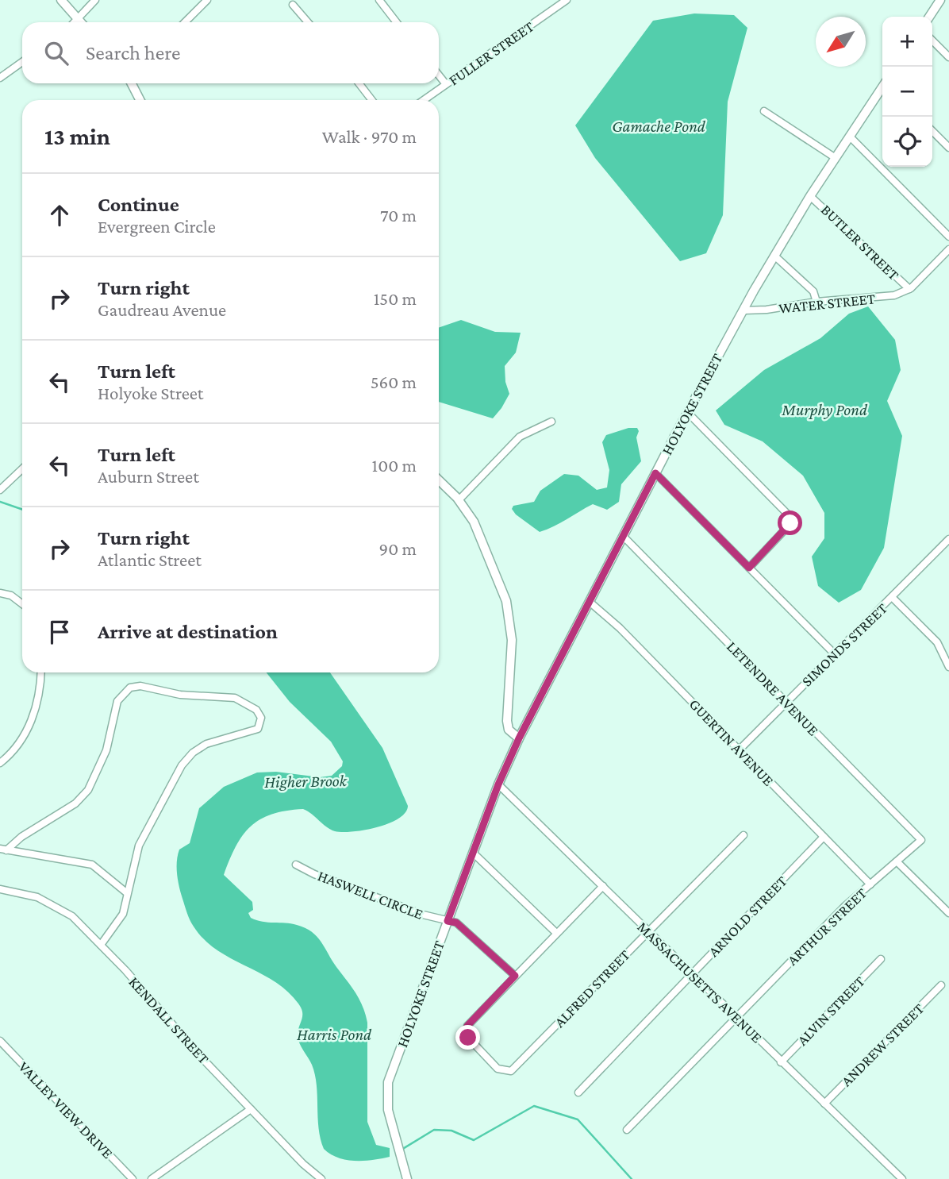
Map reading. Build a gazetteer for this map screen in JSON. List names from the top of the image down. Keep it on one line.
{"streets":{"main road":["HOLYOKE STREET"],"street":["FULLER STREET","BUTLER STREET","WATER STREET","SIMONDS STREET","LETENDRE AVENUE","GUERTIN AVENUE","HASWELL CIRCLE","ARNOLD STREET","ARTHUR STREET","MASSACHUSETTS AVENUE","ALFRED STREET","ALVIN STREET","KENDALL STREET","ANDREW STREET","VALLEY VIEW DRIVE"]},"crossings":[["BUTLER STREET","WATER STREET"],["BUTLER STREET","HOLYOKE STREET"],["WATER STREET","HOLYOKE STREET"],["HOLYOKE STREET","LETENDRE AVENUE"],["HOLYOKE STREET","GUERTIN AVENUE"],["HOLYOKE STREET","HASWELL CIRCLE"],["HOLYOKE STREET","MASSACHUSETTS AVENUE"],["SIMONDS STREET","LETENDRE AVENUE"],["SIMONDS STREET","GUERTIN AVENUE"],["LETENDRE AVENUE","ARTHUR STREET"],["GUERTIN AVENUE","ARNOLD STREET"],["GUERTIN AVENUE","ARTHUR STREET"],["HASWELL CIRCLE","ALFRED STREET"],["ARNOLD STREET","MASSACHUSETTS AVENUE"],["ARTHUR STREET","MASSACHUSETTS AVENUE"],["MASSACHUSETTS AVENUE","ALFRED STREET"],["MASSACHUSETTS AVENUE","ALVIN STREET"],["MASSACHUSETTS AVENUE","ANDREW STREET"]],"water":["Gamache Pond","Murphy Pond","Higher Brook","Harris Pond"],"north":"bottom left","page":{"map_buttons":["+","−"],"search":"Search here","heading":["13 min","Walk · 970 m"],"list":[["Continue","Evergreen Circle","70 m"],["Turn right","Gaudreau Avenue","150 m"],["Turn left","Holyoke Street","560 m"],["Turn left","Auburn Street","100 m"],["Turn right","Atlantic Street","90 m"],"Arrive at destination"]}}
